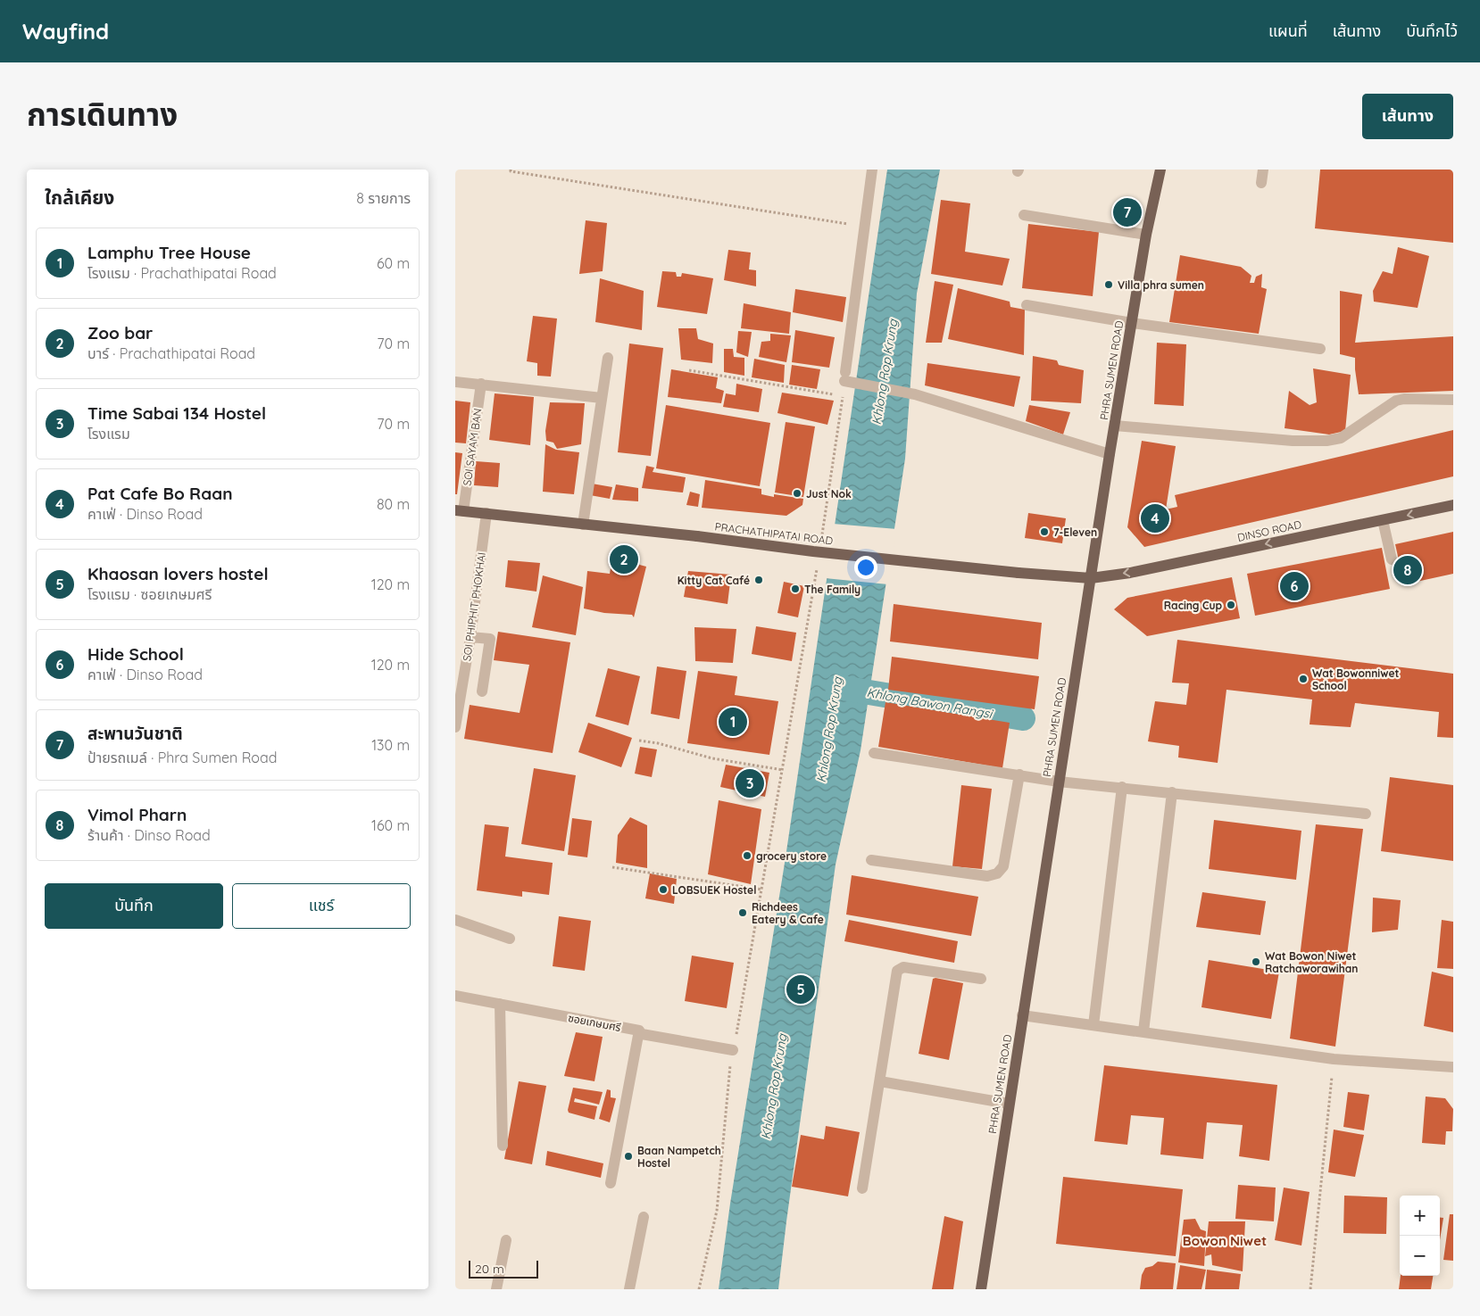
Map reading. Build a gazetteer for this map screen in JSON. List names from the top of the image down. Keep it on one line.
{"streets":{"main road":["PHRA SUMEN ROAD","DINSO ROAD","PRACHATHIPATAI ROAD"],"street":["SOI SAYAM BAN","SOI PHIPHIT PHOKHAI","ซอยเกษมศรี"]},"crossings":[["PHRA SUMEN ROAD","DINSO ROAD"],["PHRA SUMEN ROAD","PRACHATHIPATAI ROAD"],["SOI SAYAM BAN","PRACHATHIPATAI ROAD"],["DINSO ROAD","PRACHATHIPATAI ROAD"],["PRACHATHIPATAI ROAD","SOI PHIPHIT PHOKHAI"]],"one_way":["DINSO ROAD"],"districts":["Bowon Niwet"],"water":["Khlong Rop Krung","Khlong Bawon Rangsi"],"places":["Villa phra sumen","Just Nok","7-Eleven","Kitty Cat Café","The Family","Racing Cup","Wat Bowonniwet School","grocery store","LOBSUEK Hostel","Richdees Eatery & Cafe","Wat Bowon Niwet Ratchaworawihan","Baan Nampetch Hostel"],"scale_bar":"20 m","page":{"header":"Wayfind","nav":["แผนที่","เส้นทาง","บันทึกไว้"],"title":"การเดินทาง","buttons":["เส้นทาง",["บันทึก","แชร์"]],"heading":["ใกล้เคียง","8 รายการ"],"pins":["7","4","2","8","6","1","3","5"],"list":[{"mark":"1","name":"Lamphu Tree House","note":"โรงแรม · Prachathipatai Road","value":"60 m"},{"mark":"2","name":"Zoo bar","note":"บาร์ · Prachathipatai Road","value":"70 m"},{"mark":"3","name":"Time Sabai 134 Hostel","note":"โรงแรม","value":"70 m"},{"mark":"4","name":"Pat Cafe Bo Raan","note":"คาเฟ่ · Dinso Road","value":"80 m"},{"mark":"5","name":"Khaosan lovers hostel","note":"โรงแรม · ซอยเกษมศรี","value":"120 m"},{"mark":"6","name":"Hide School","note":"คาเฟ่ · Dinso Road","value":"120 m"},{"mark":"7","name":"สะพานวันชาติ","note":"ป้ายรถเมล์ · Phra Sumen Road","value":"130 m"},{"mark":"8","name":"Vimol Pharn","note":"ร้านค้า · Dinso Road","value":"160 m"}],"map_buttons":["+","−"],"scale":"20 m"}}
